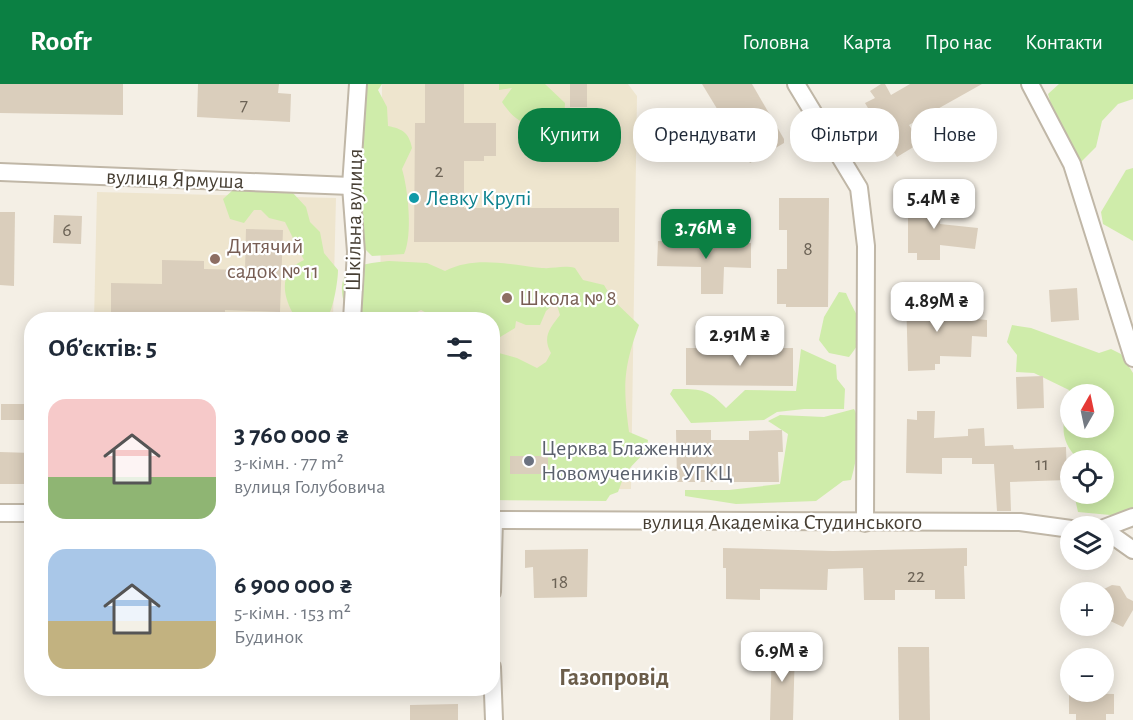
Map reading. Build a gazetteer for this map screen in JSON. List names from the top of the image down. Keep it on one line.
{"streets":{"street":["вулиця Ярмуша","Шкільна вулиця","вулиця Академіка Студинського"]},"crossings":[["вулиця Ярмуша","Шкільна вулиця"]],"districts":["Газопровід"],"places":["Левку Крупі","Дитячий садок № 11","Школа № 8","Церква Блаженних Новомучеників УГКЦ"],"house_numbers":["7","2","6","8","11","22","18"],"north":"top","page":{"header":"Roofr","nav":["Головна","Карта","Про нас","Контакти"],"chip":["Купити","Орендувати","Фільтри","Нове"],"price":["5.4M ₴","3.76M ₴","4.89M ₴","2.91M ₴","6.9M ₴"],"heading":"Об’єктів: 5","map_buttons":["+","−"],"list":[{"name":"3 760 000 ₴","note":"3-кімн. · 77 m² · вулиця Голубовича"},{"name":"6 900 000 ₴","note":"5-кімн. · 153 m² · Будинок"}]}}
